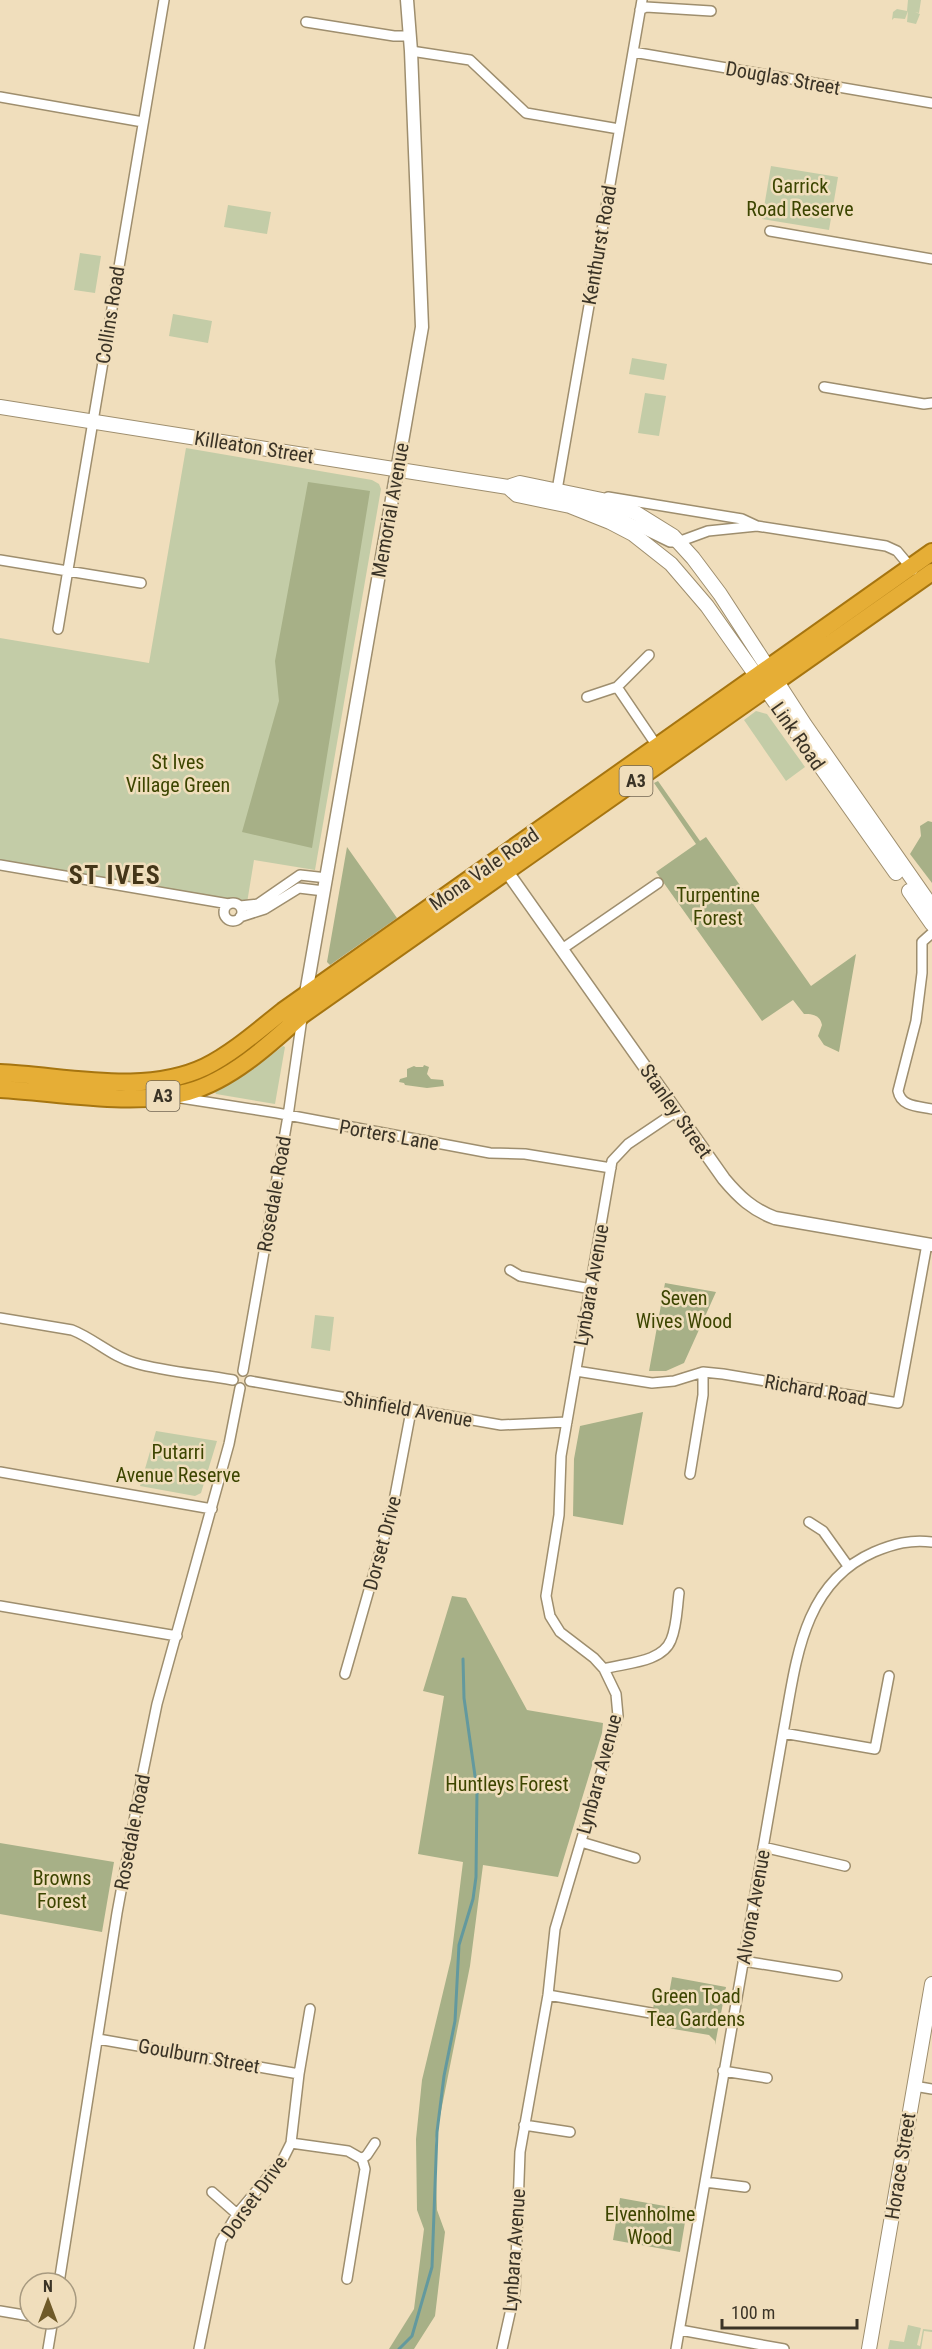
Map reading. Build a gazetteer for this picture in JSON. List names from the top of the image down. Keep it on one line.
{"streets":{"highway":["A3","Mona Vale Road"],"main road":["Killeaton Street","Link Road","Horace Street"],"street":["Douglas Street","Kenthurst Road","Collins Road","Memorial Avenue","Stanley Street","Porters Lane","Rosedale Road","Lynbara Avenue","Richard Road","Shinfield Avenue","Dorset Drive","Alvona Avenue","Goulburn Street"]},"crossings":[["Douglas Street","Kenthurst Road"],["Kenthurst Road","Killeaton Street"],["Collins Road","Killeaton Street"],["Killeaton Street","Memorial Avenue"],["Killeaton Street","Link Road"],["Killeaton Street","Mona Vale Road"],["Memorial Avenue","Mona Vale Road"],["Memorial Avenue","Rosedale Road"],["Link Road","Mona Vale Road"],["Mona Vale Road","Stanley Street"],["Mona Vale Road","Porters Lane"],["Mona Vale Road","Rosedale Road"],["Stanley Street","Lynbara Avenue"],["Stanley Street","Richard Road"],["Porters Lane","Rosedale Road"],["Porters Lane","Lynbara Avenue"],["Rosedale Road","Shinfield Avenue"],["Rosedale Road","Goulburn Street"],["Lynbara Avenue","Richard Road"],["Lynbara Avenue","Shinfield Avenue"],["Shinfield Avenue","Dorset Drive"],["Dorset Drive","Goulburn Street"]],"districts":["ST IVES"],"parks":["Garrick Road Reserve","St Ives Village Green","Turpentine Forest","Seven Wives Wood","Putarri Avenue Reserve","Huntleys Forest","Browns Forest","Green Toad Tea Gardens","Elvenholme Wood"],"scale_bar":"100 m","north":"top"}
